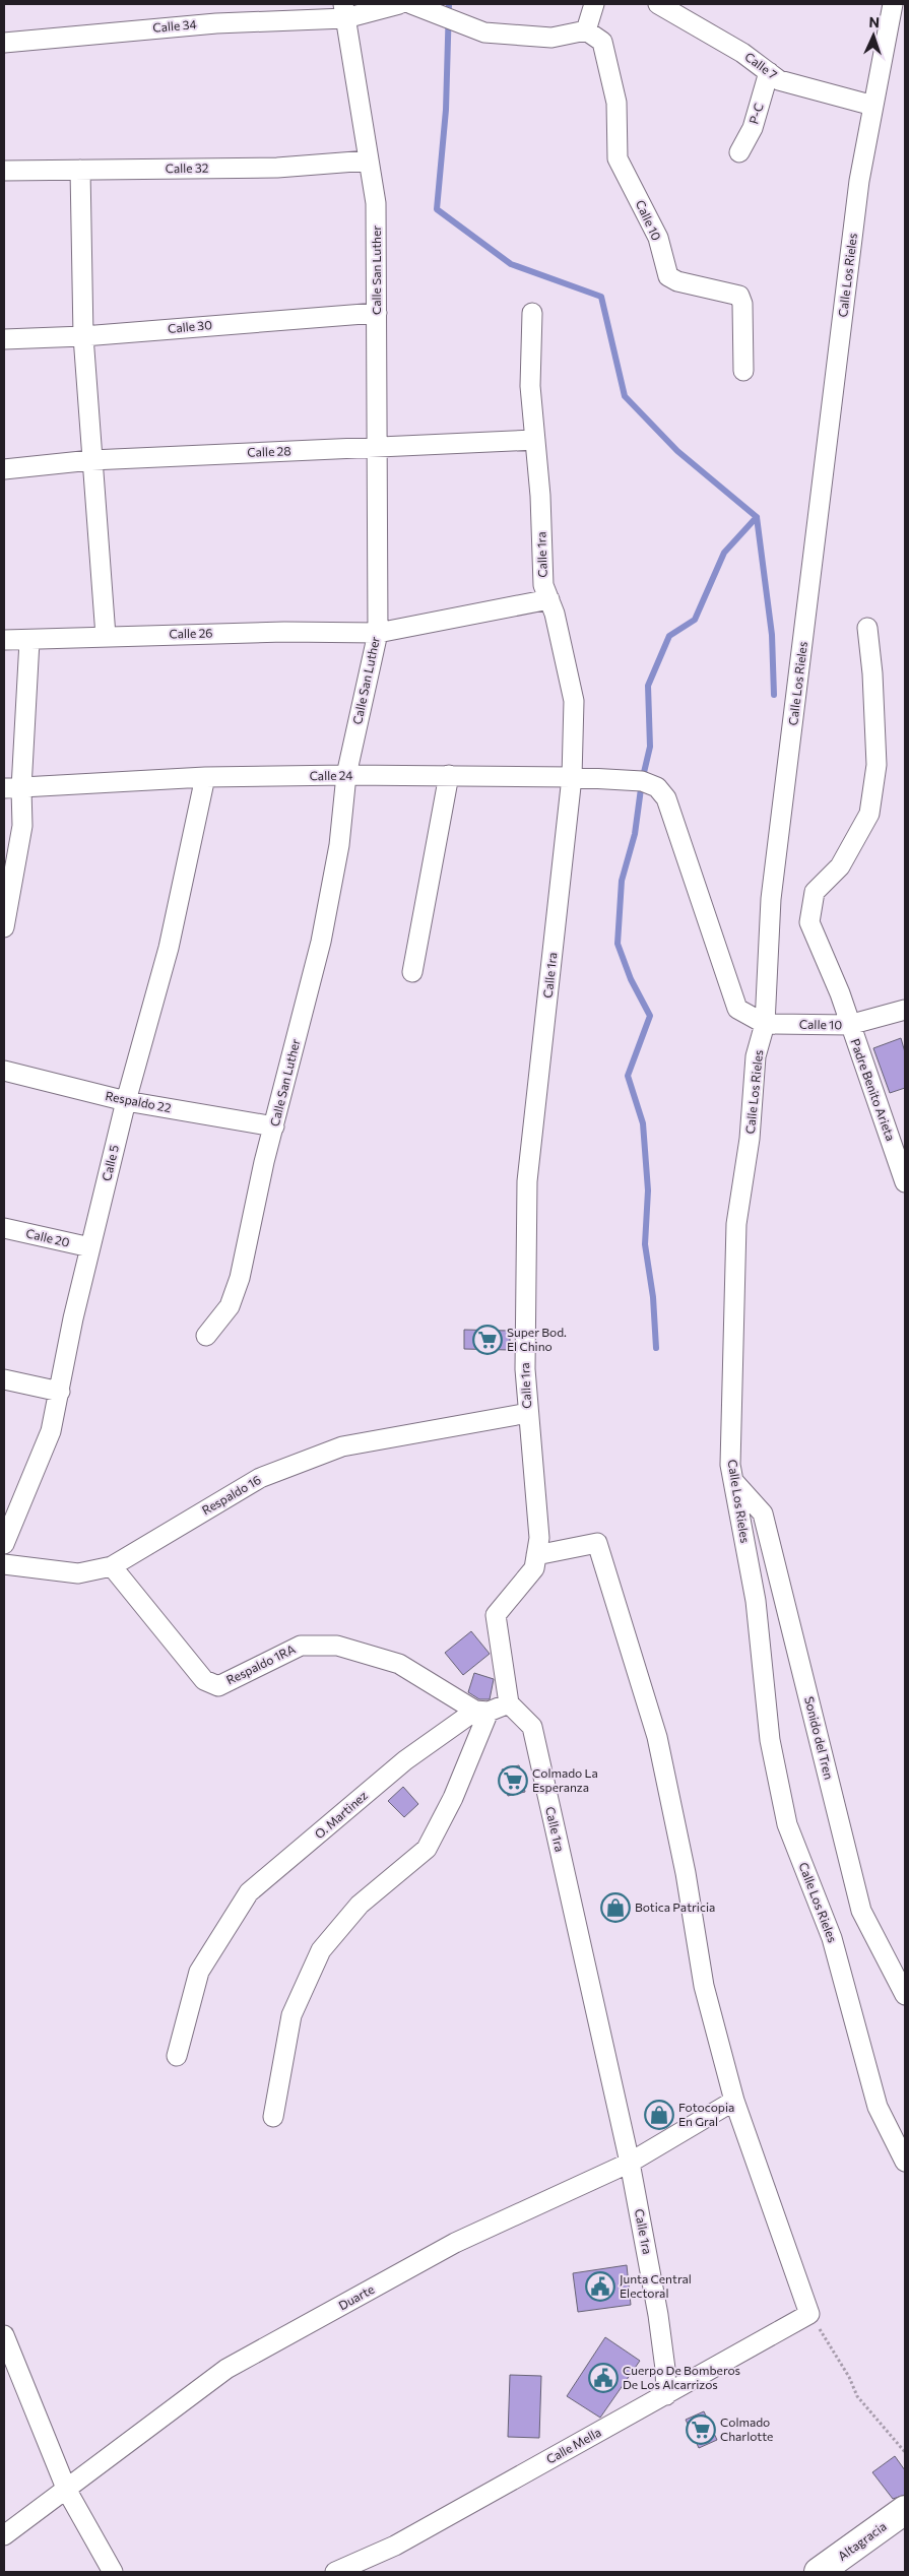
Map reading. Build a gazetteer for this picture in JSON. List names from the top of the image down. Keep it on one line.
{"streets":{"street":["Calle 34","Calle 7","P-C","Calle 32","Calle 10","Calle San Luther","Calle Los Rieles","Calle 30","Calle 28","Calle 1ra","Calle 26","Calle 24","Padre Benito Arieta","Respaldo 22","Calle 5","Calle 20","Respaldo 16","Respaldo 1RA","Sonido del Tren","O. Martinez","Duarte","Calle Mella","Altagracia"]},"crossings":[["Calle 34","Calle San Luther"],["Calle 7","P-C"],["Calle 7","Calle Los Rieles"],["Calle 32","Calle San Luther"],["Calle 10","Calle Los Rieles"],["Calle 10","Calle 24"],["Calle 10","Padre Benito Arieta"],["Calle San Luther","Calle 30"],["Calle San Luther","Calle 28"],["Calle San Luther","Calle 26"],["Calle San Luther","Calle 24"],["Calle San Luther","Respaldo 22"],["Calle Los Rieles","Calle 24"],["Calle Los Rieles","Sonido del Tren"],["Calle 28","Calle 1ra"],["Calle 1ra","Calle 26"],["Calle 1ra","Calle 24"],["Calle 1ra","Respaldo 16"],["Calle 1ra","Duarte"],["Calle 1ra","Calle Mella"],["Calle 24","Calle 5"],["Respaldo 22","Calle 5"],["Calle 5","Calle 20"],["Respaldo 16","Respaldo 1RA"],["Respaldo 1RA","O. Martinez"]],"places":{"supermarket":["Super Bod. El Chino","Colmado La Esperanza","Colmado Charlotte"],"shop":["Botica Patricia","Fotocopia En Gral"],"public building":["Junta Central Electoral","Cuerpo De Bomberos De Los Alcarrizos"]},"north":"top"}
